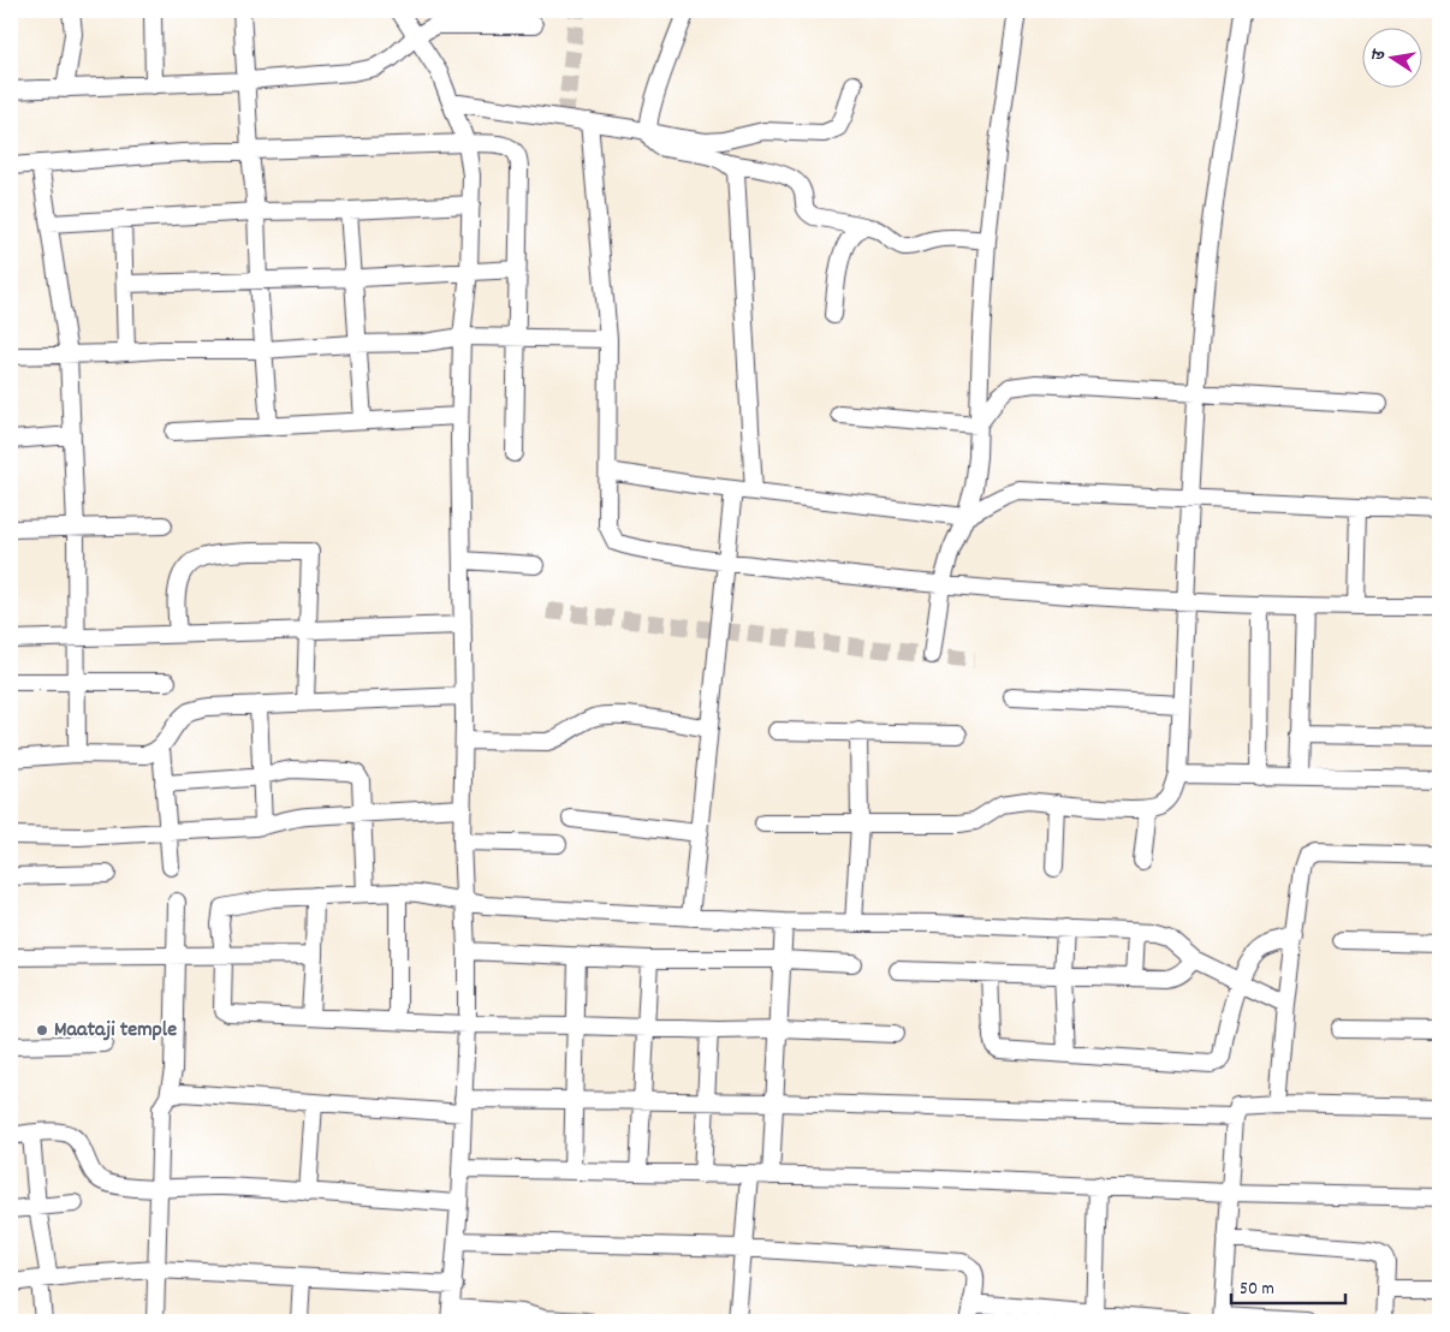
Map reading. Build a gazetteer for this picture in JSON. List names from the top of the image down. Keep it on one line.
{"places":["Maataji temple"],"scale_bar":"50 m","north":"left"}
